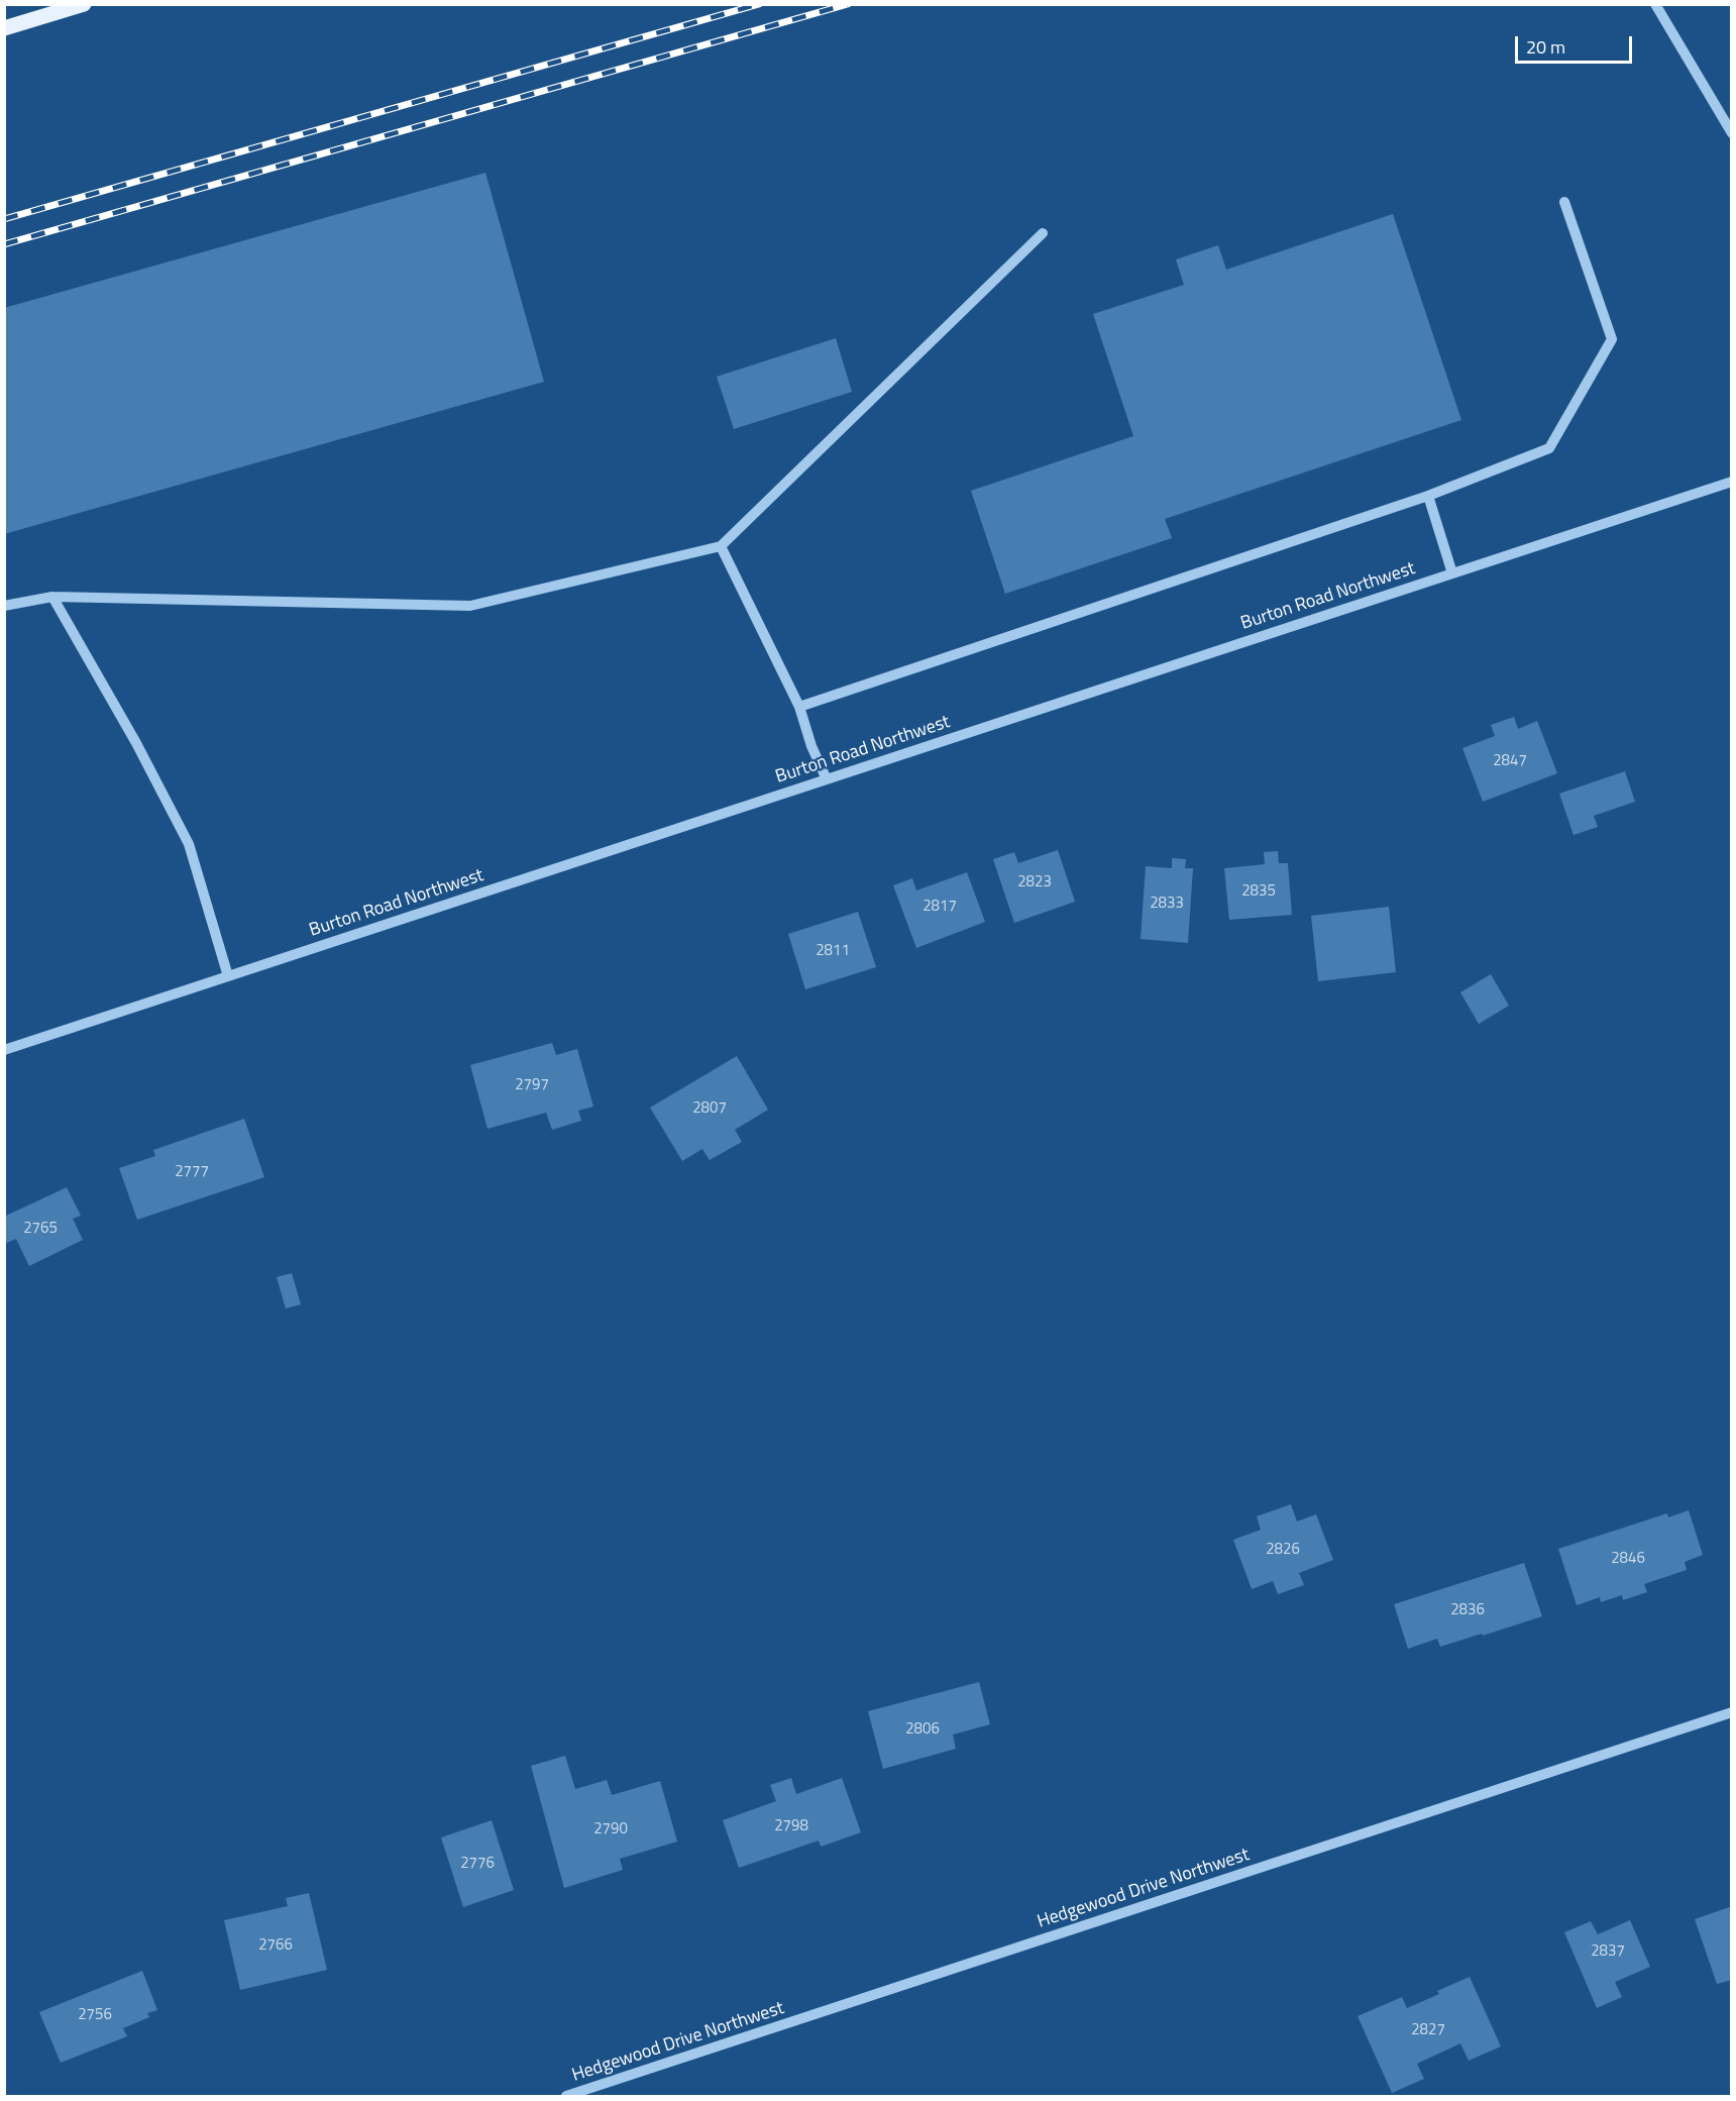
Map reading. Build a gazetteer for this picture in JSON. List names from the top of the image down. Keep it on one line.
{"streets":{"street":["Burton Road Northwest","Hedgewood Drive Northwest"]},"house_numbers":["2847","2823","2835","2833","2817","2811","2797","2807","2777","2765","2826","2846","2836","2806","2798","2790","2776","2766","2837","2756","2827"],"scale_bar":"20 m"}
